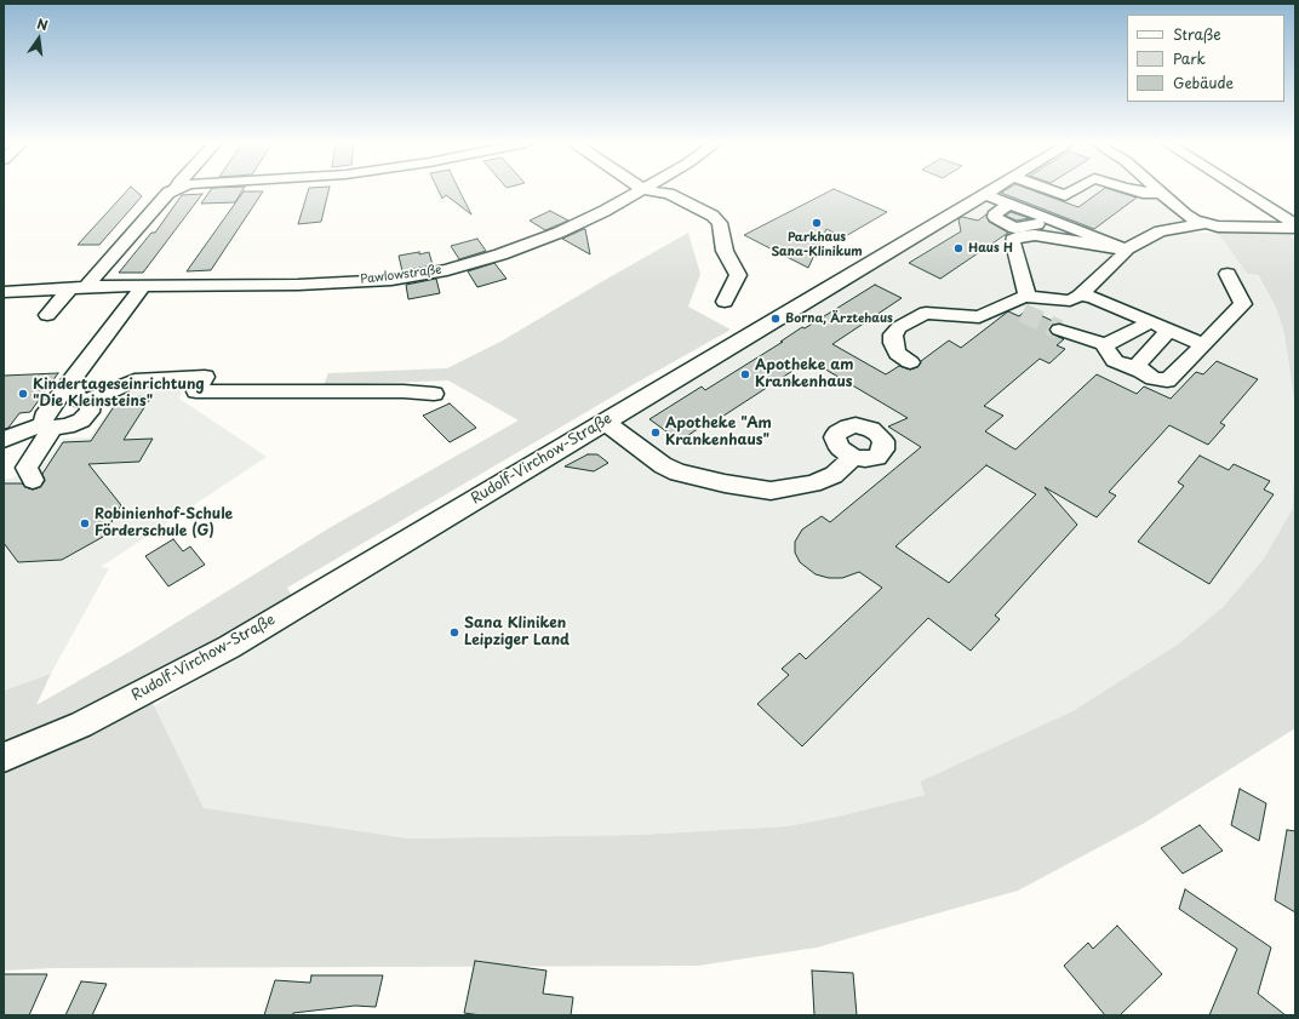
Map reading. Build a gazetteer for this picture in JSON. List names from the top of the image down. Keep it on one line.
{"streets":{"street":["Pawlowstraße","Rudolf-Virchow-Straße"]},"places":["Parkhaus Sana-Klinikum","Haus H","Borna, Ärztehaus","Apotheke am Krankenhaus","Kindertageseinrichtung \"Die Kleinsteins\"","Apotheke \"Am Krankenhaus\"","Robinienhof-Schule Förderschule (G)","Sana Kliniken Leipziger Land"],"legend":["Straße","Park","Gebäude"],"north":"top"}
